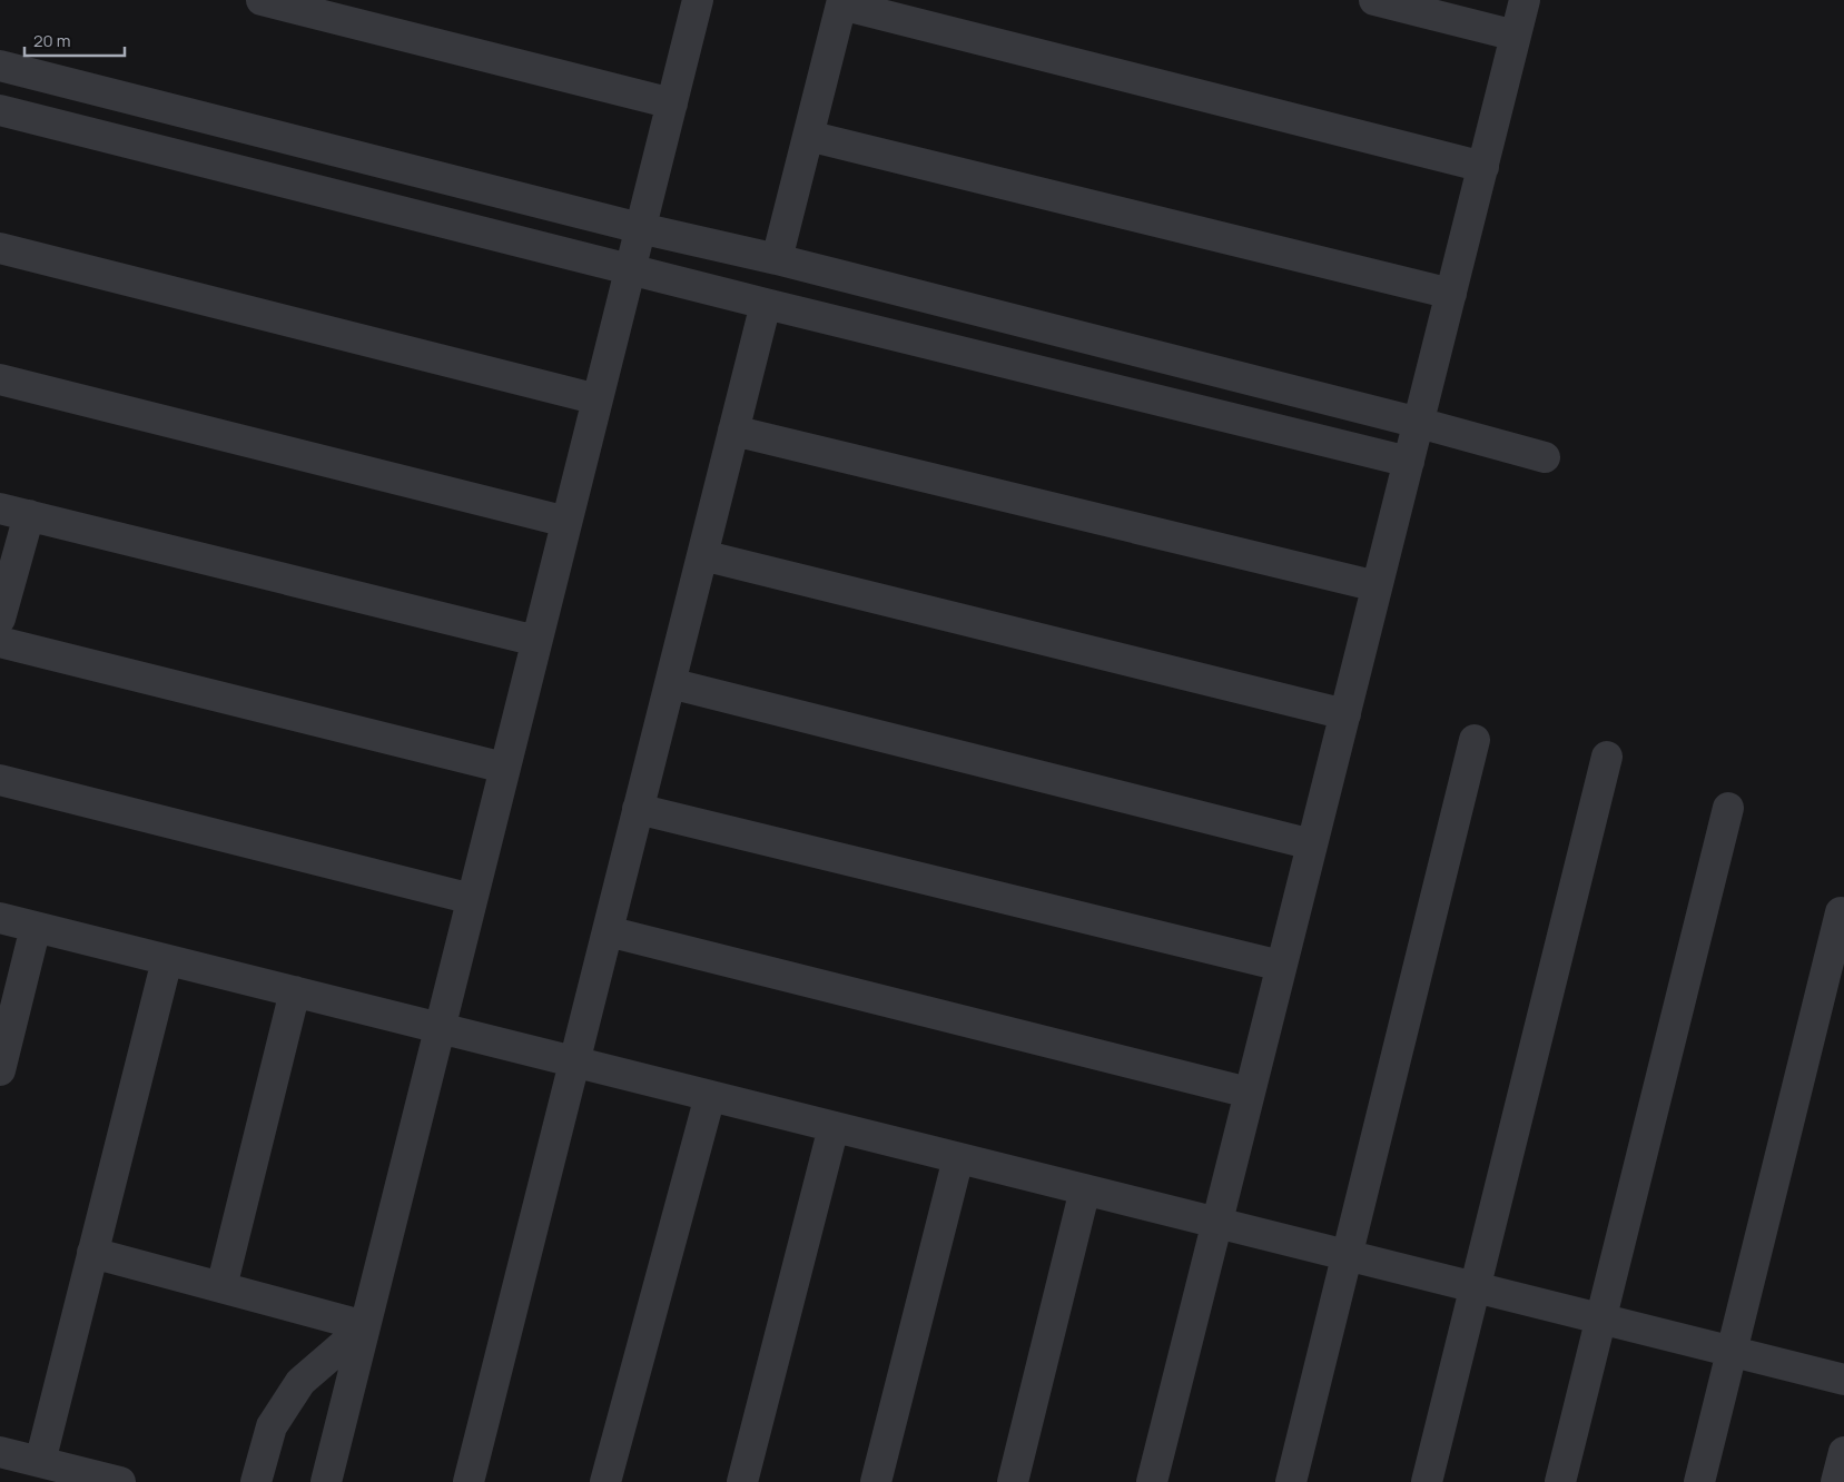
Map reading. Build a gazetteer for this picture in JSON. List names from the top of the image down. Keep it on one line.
{"scale_bar":"20 m"}
